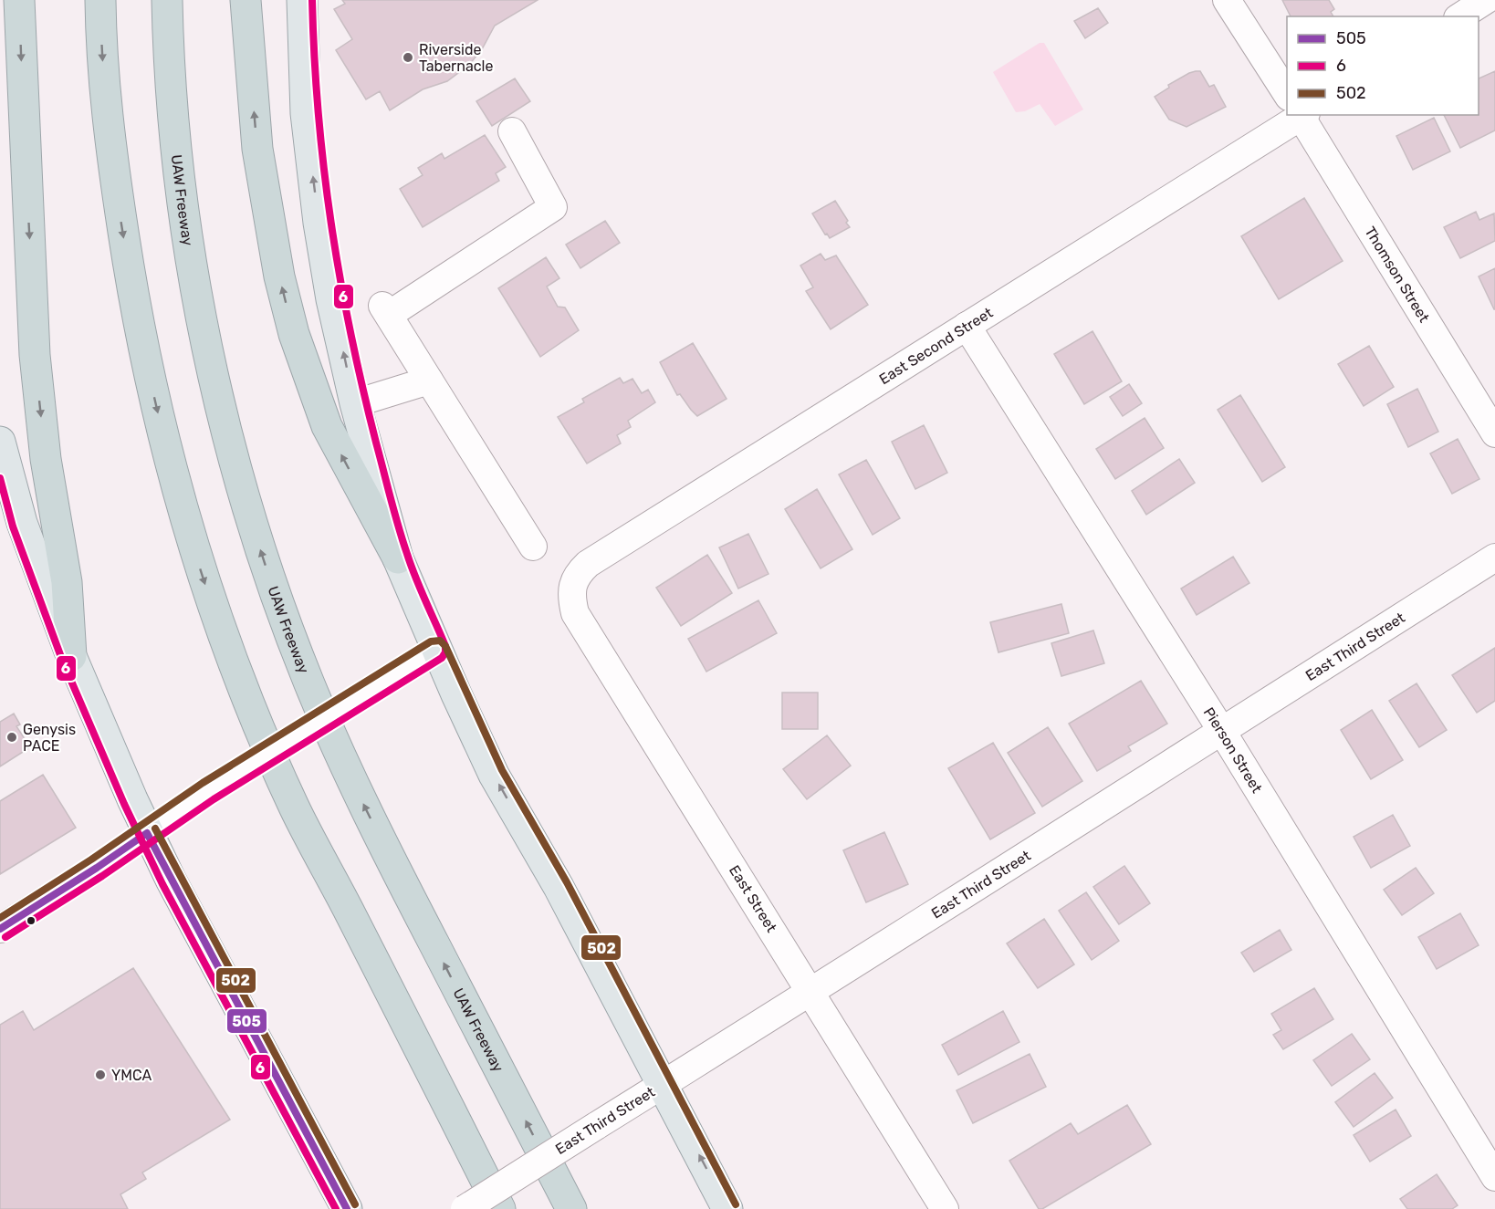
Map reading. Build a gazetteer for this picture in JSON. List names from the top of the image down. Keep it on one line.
{"streets":{"highway":["UAW Freeway"],"street":["Thomson Street","East Second Street","East Third Street","Pierson Street","East Street"]},"crossings":[["East Second Street","Pierson Street"],["East Second Street","East Street"],["East Third Street","Pierson Street"],["East Third Street","East Street"]],"places":["Riverside Tabernacle","Genysis PACE","YMCA"],"lines":["transit line 6","transit line 502","transit line 505"],"legend":["505","6","502"]}
